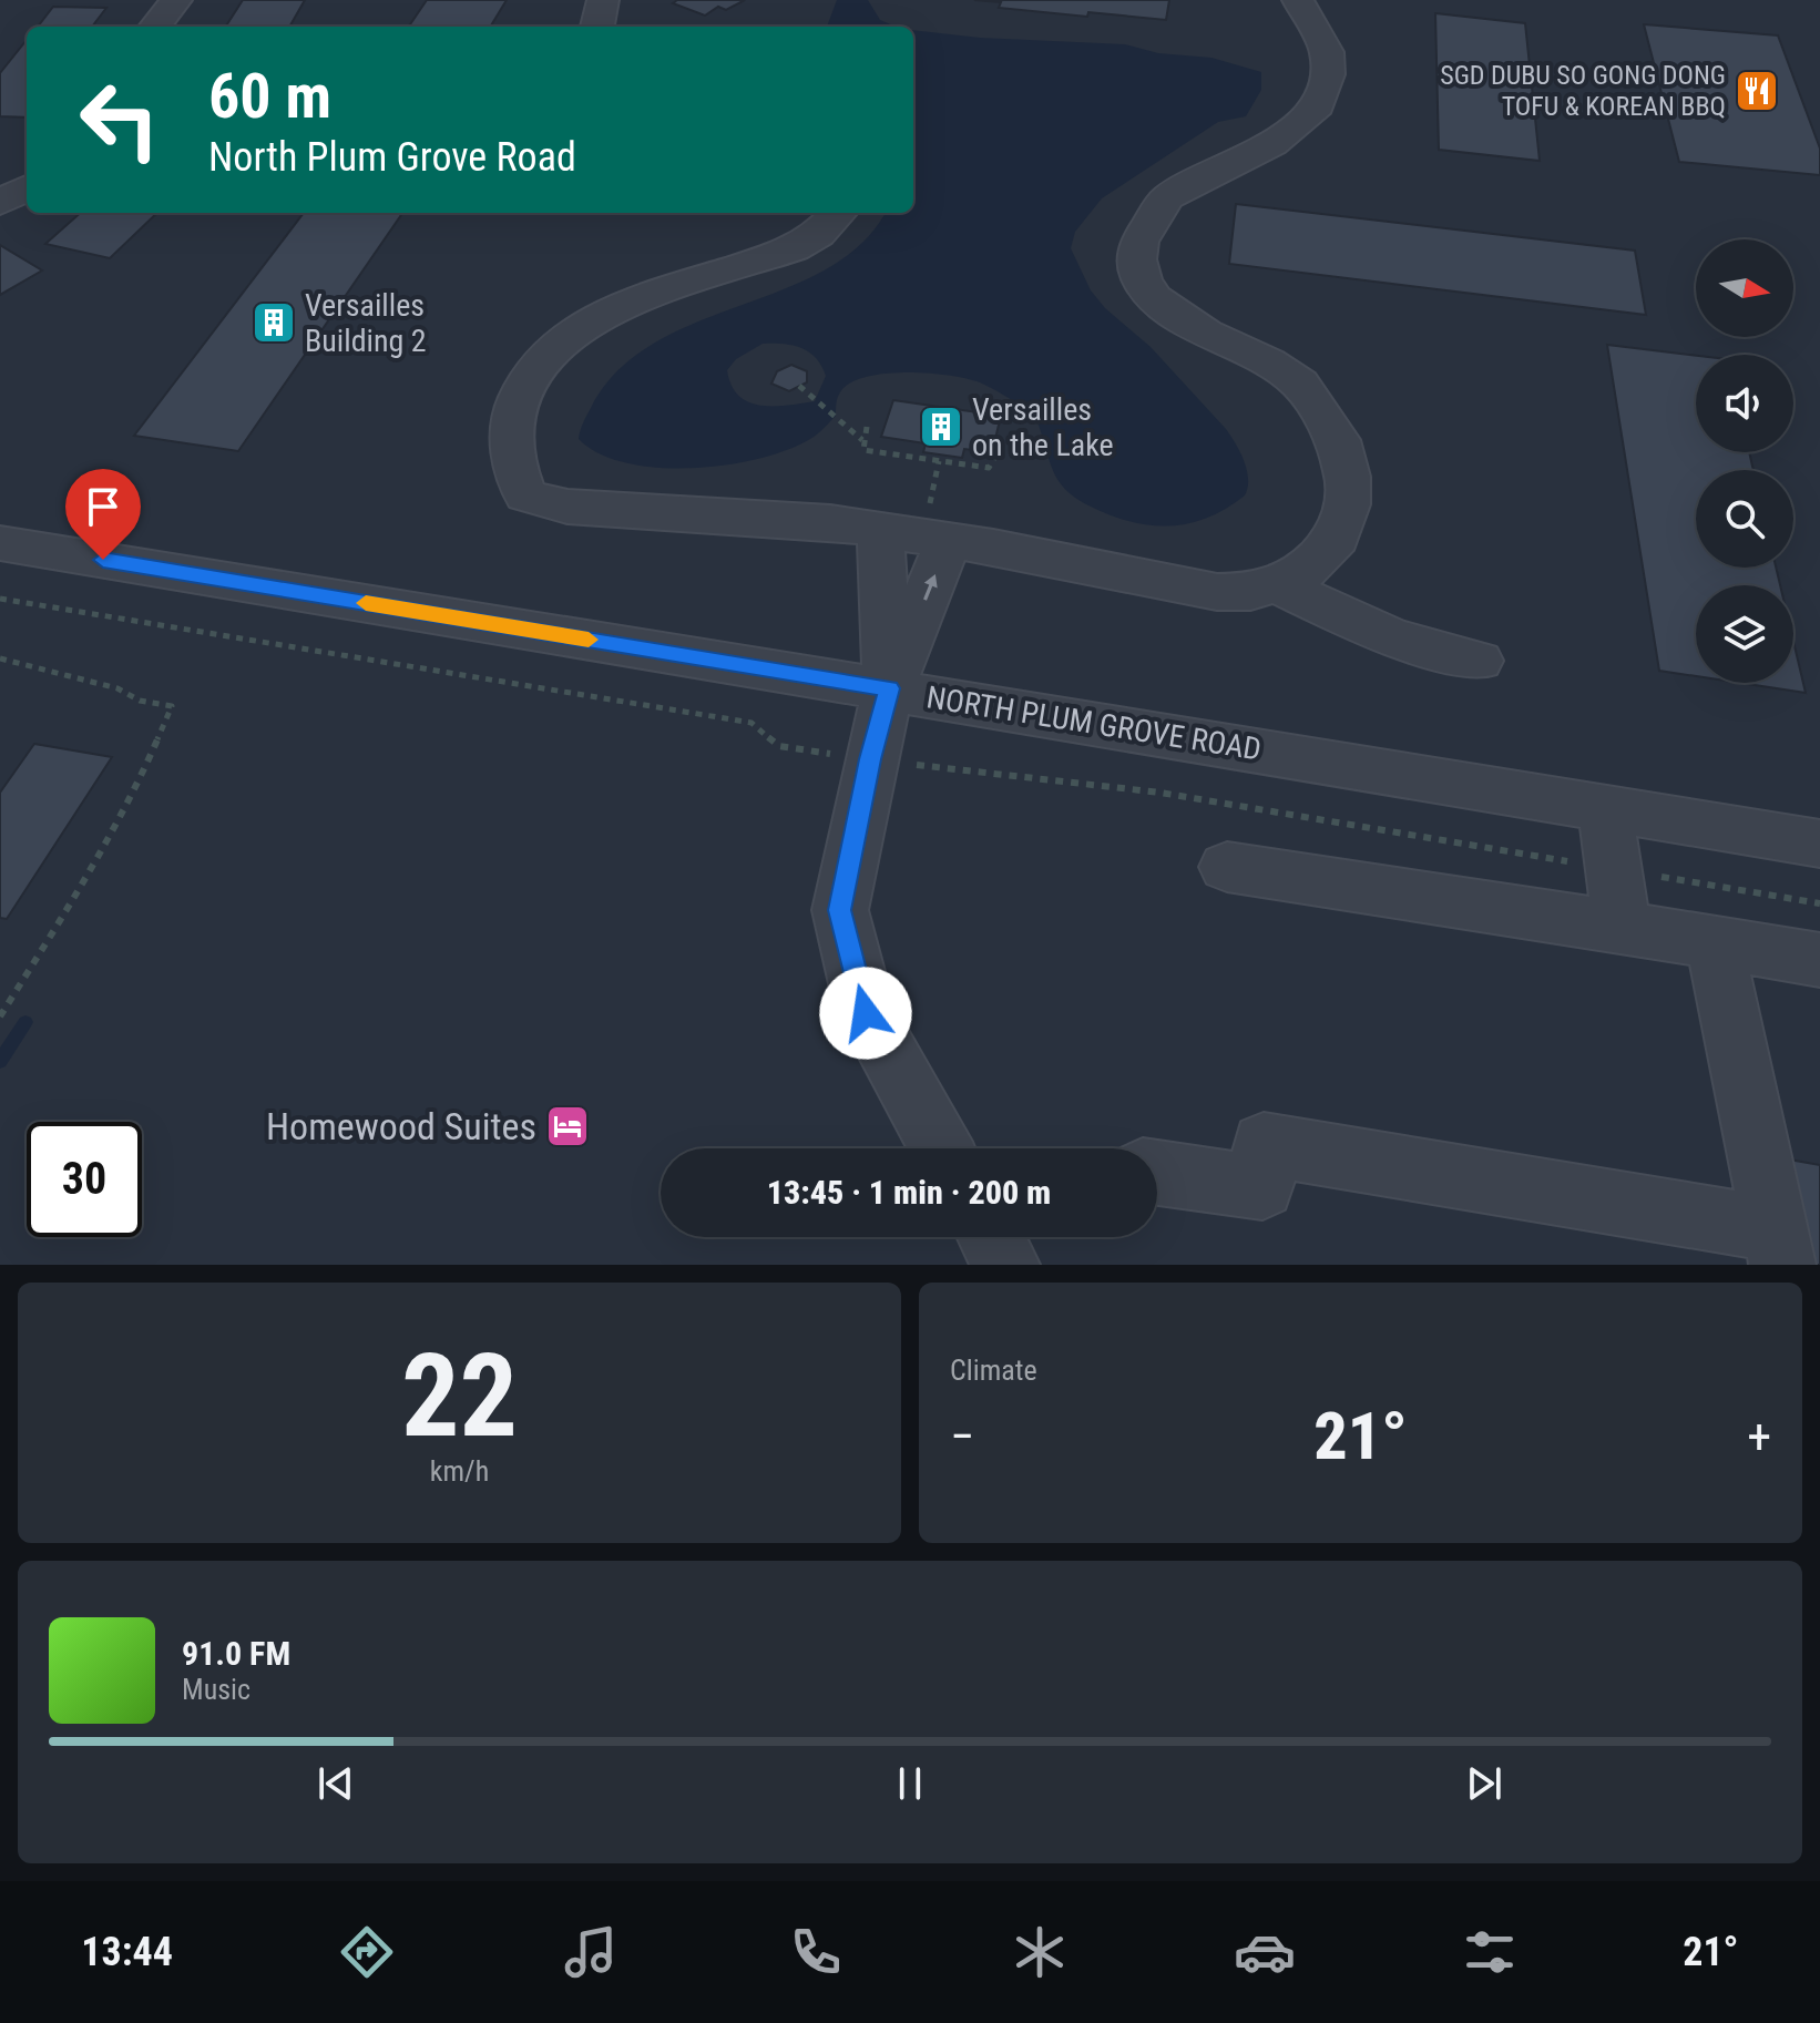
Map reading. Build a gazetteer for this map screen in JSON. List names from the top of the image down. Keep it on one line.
{"streets":{"street":["NORTH PLUM GROVE ROAD"]},"places":{"restaurant":["SGD DUBU SO GONG DONG TOFU & KOREAN BBQ"],"building":["Versailles Building 2","Versailles on the Lake"],"hotel":["Homewood Suites"]},"north":"right","page":{"turn":["60 m","North Plum Grove Road"],"limit":"30","trip":"13:45 · 1 min · 200 m","tile":[["22","km/h"],"Climate"],"heat":["−","21°","+"],"song":["91.0 FM","Music"],"tabs":["13:44","21°"]}}
